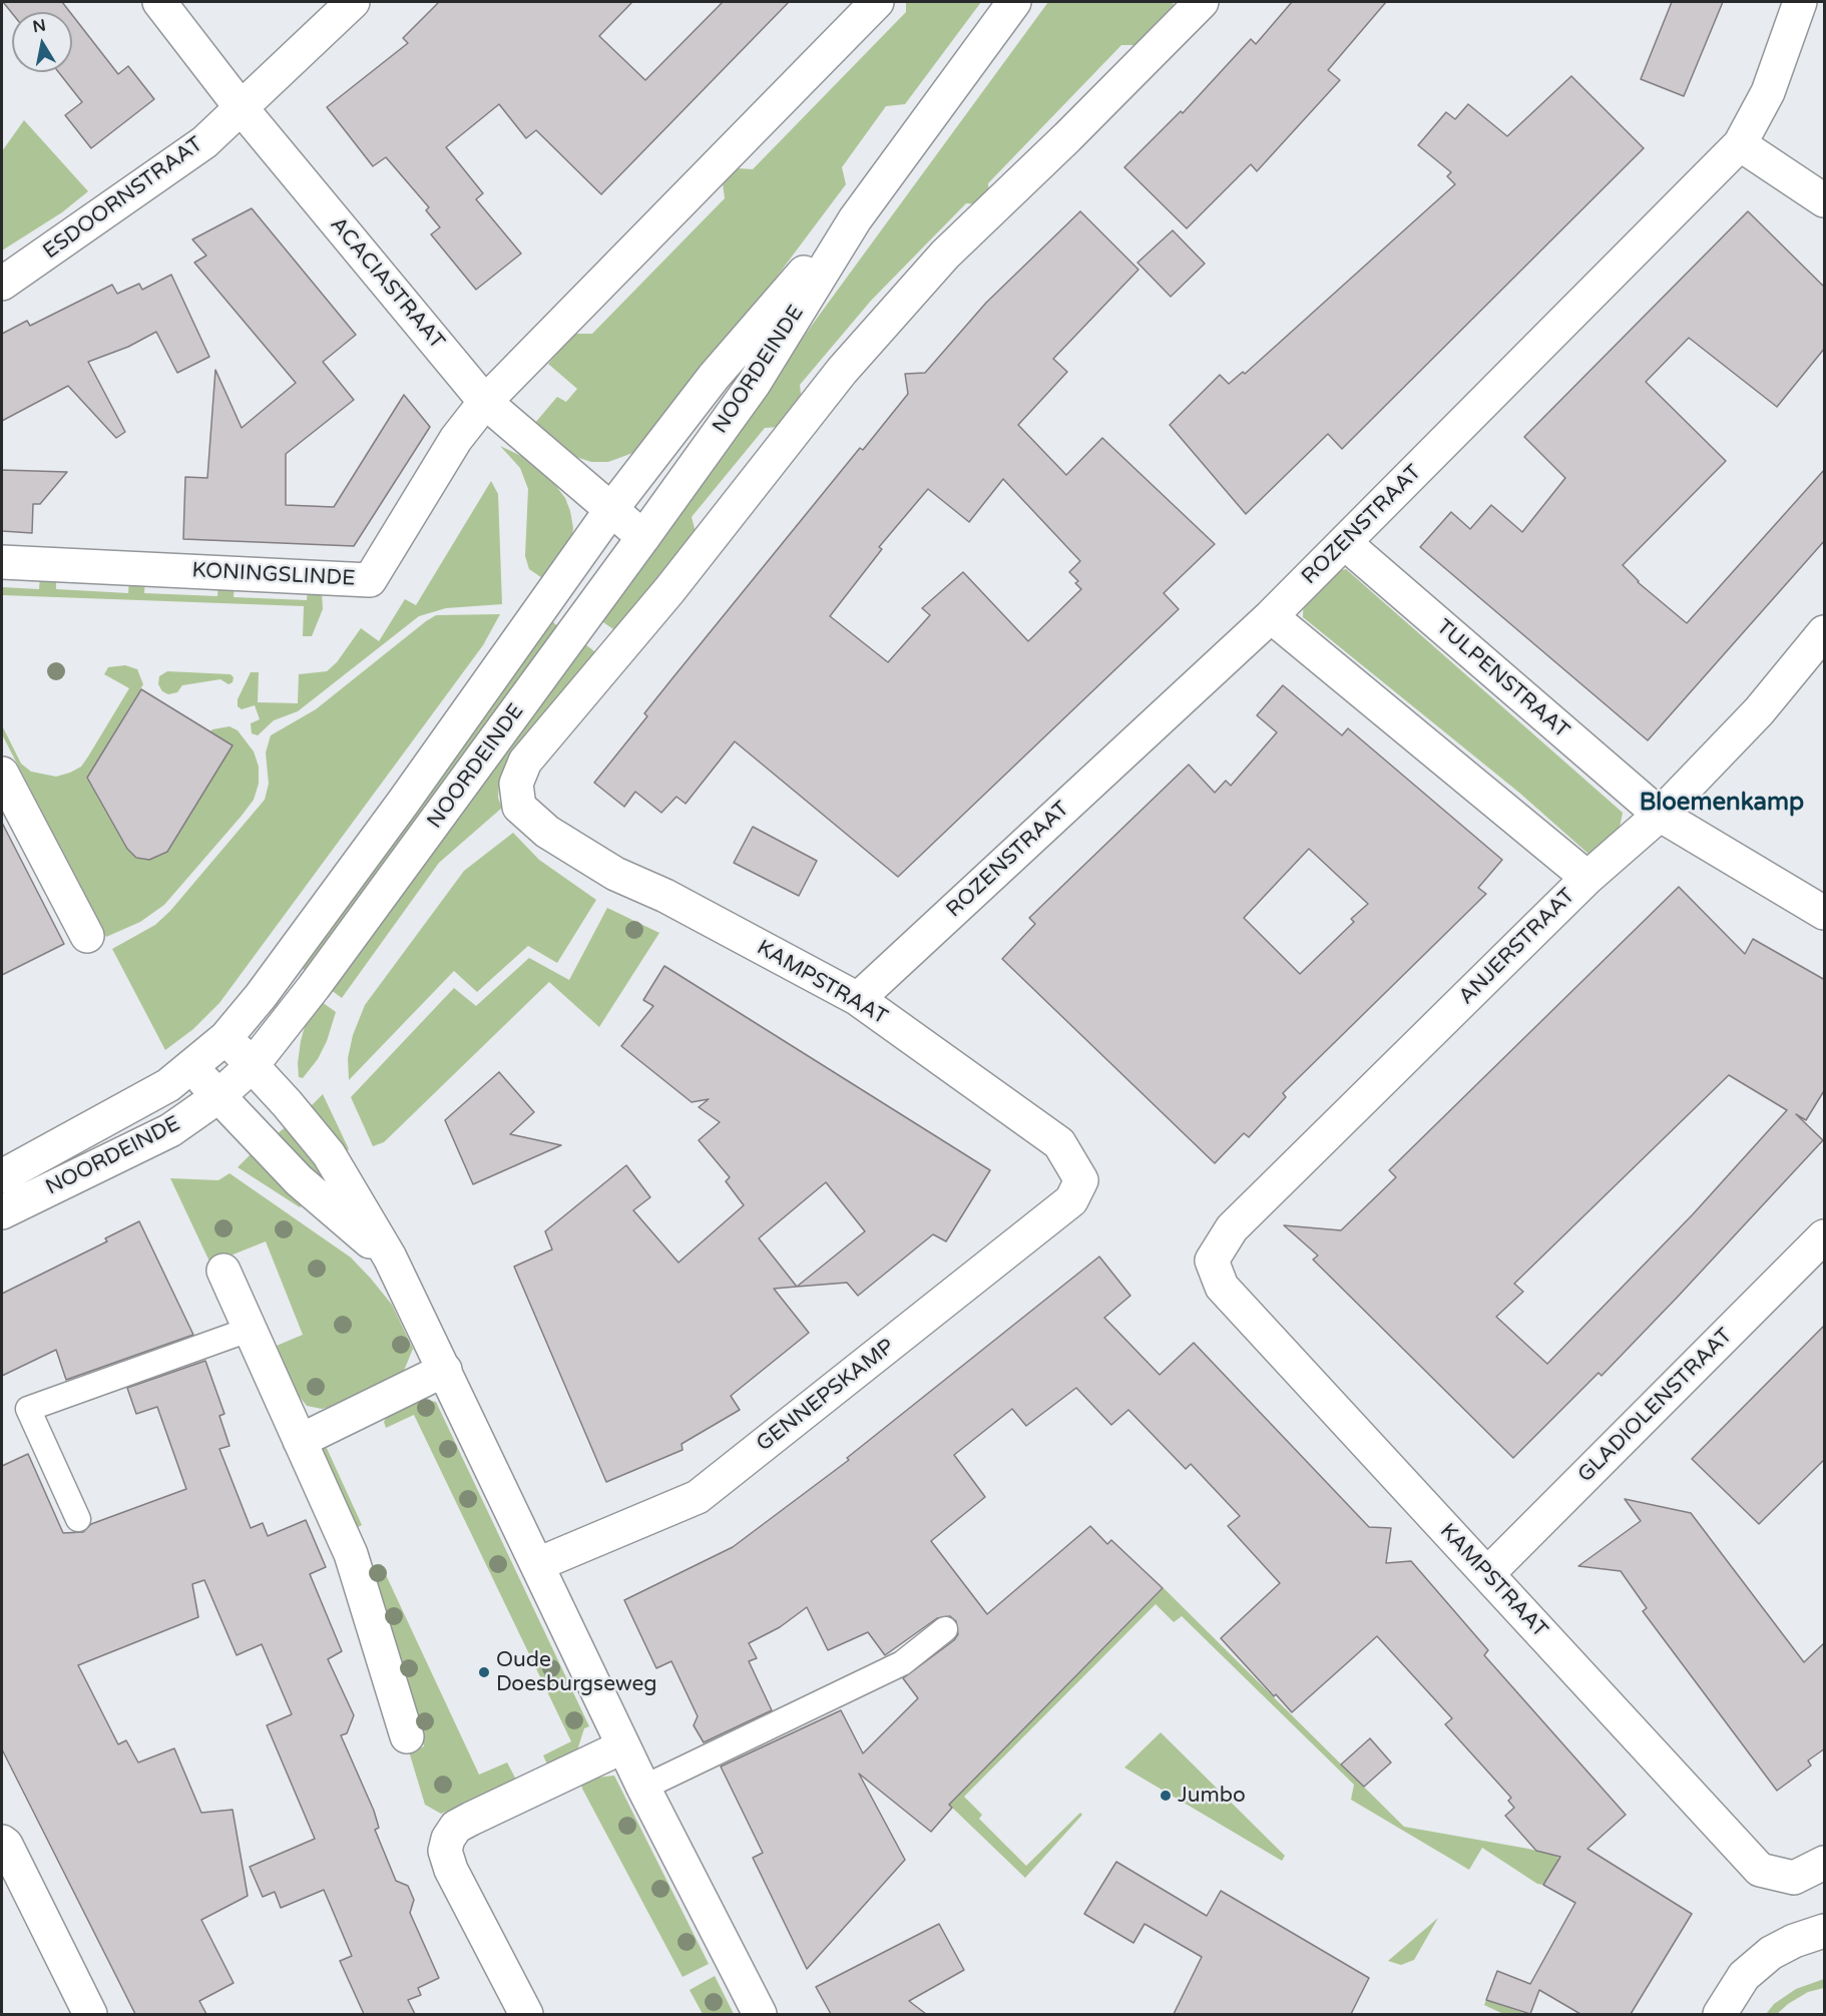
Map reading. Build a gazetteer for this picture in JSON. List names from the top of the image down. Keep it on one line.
{"streets":{"street":["ESDOORNSTRAAT","ACACIASTRAAT","NOORDEINDE","ROZENSTRAAT","KONINGSLINDE","TULPENSTRAAT","ANJERSTRAAT","KAMPSTRAAT","GENNEPSKAMP","GLADIOLENSTRAAT"]},"crossings":[["ESDOORNSTRAAT","ACACIASTRAAT"],["ACACIASTRAAT","NOORDEINDE"],["ACACIASTRAAT","KONINGSLINDE"],["NOORDEINDE","KAMPSTRAAT"],["ROZENSTRAAT","TULPENSTRAAT"],["ROZENSTRAAT","KAMPSTRAAT"],["TULPENSTRAAT","ANJERSTRAAT"],["ANJERSTRAAT","KAMPSTRAAT"],["KAMPSTRAAT","GENNEPSKAMP"],["KAMPSTRAAT","GLADIOLENSTRAAT"]],"districts":["Bloemenkamp"],"places":["Oude Doesburgseweg","Jumbo"],"north":"top"}
